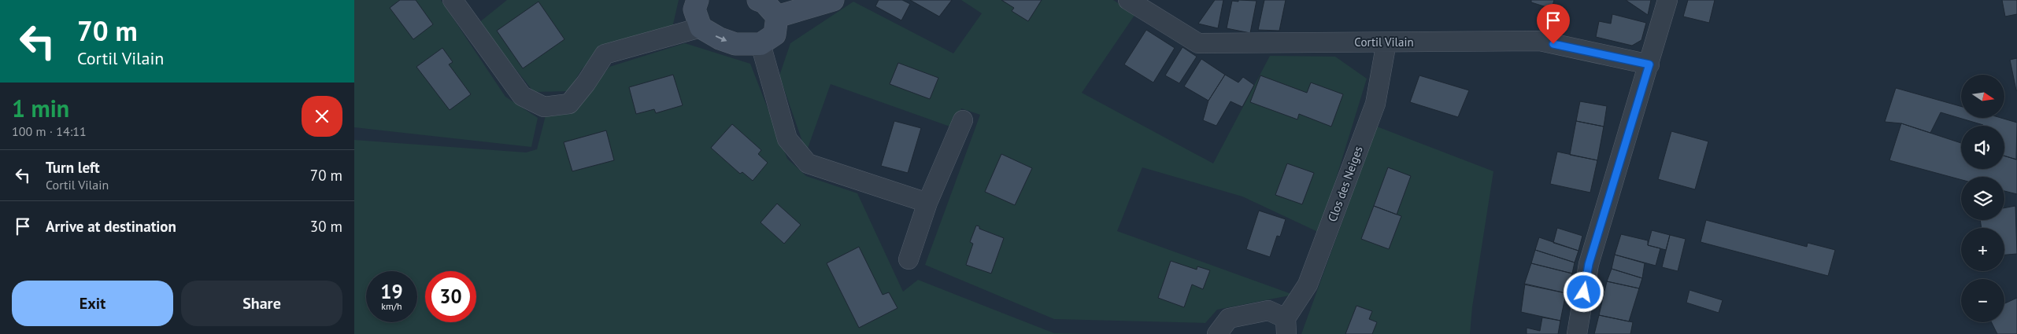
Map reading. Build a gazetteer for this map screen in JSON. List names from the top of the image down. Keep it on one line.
{"streets":{"street":["Cortil Vilain","Clos des Neiges"]},"crossings":[["Cortil Vilain","Clos des Neiges"]],"north":"right","page":{"turn":["70 m","Cortil Vilain"],"map_buttons":["+","−"],"heading":["1 min","100 m · 14:11"],"list":[{"name":"Turn left","note":"Cortil Vilain","value":"70 m"},{"name":"Arrive at destination","value":"30 m"}],"speed":"19 km/h","limit":"30","buttons":["Exit","Share"]}}
